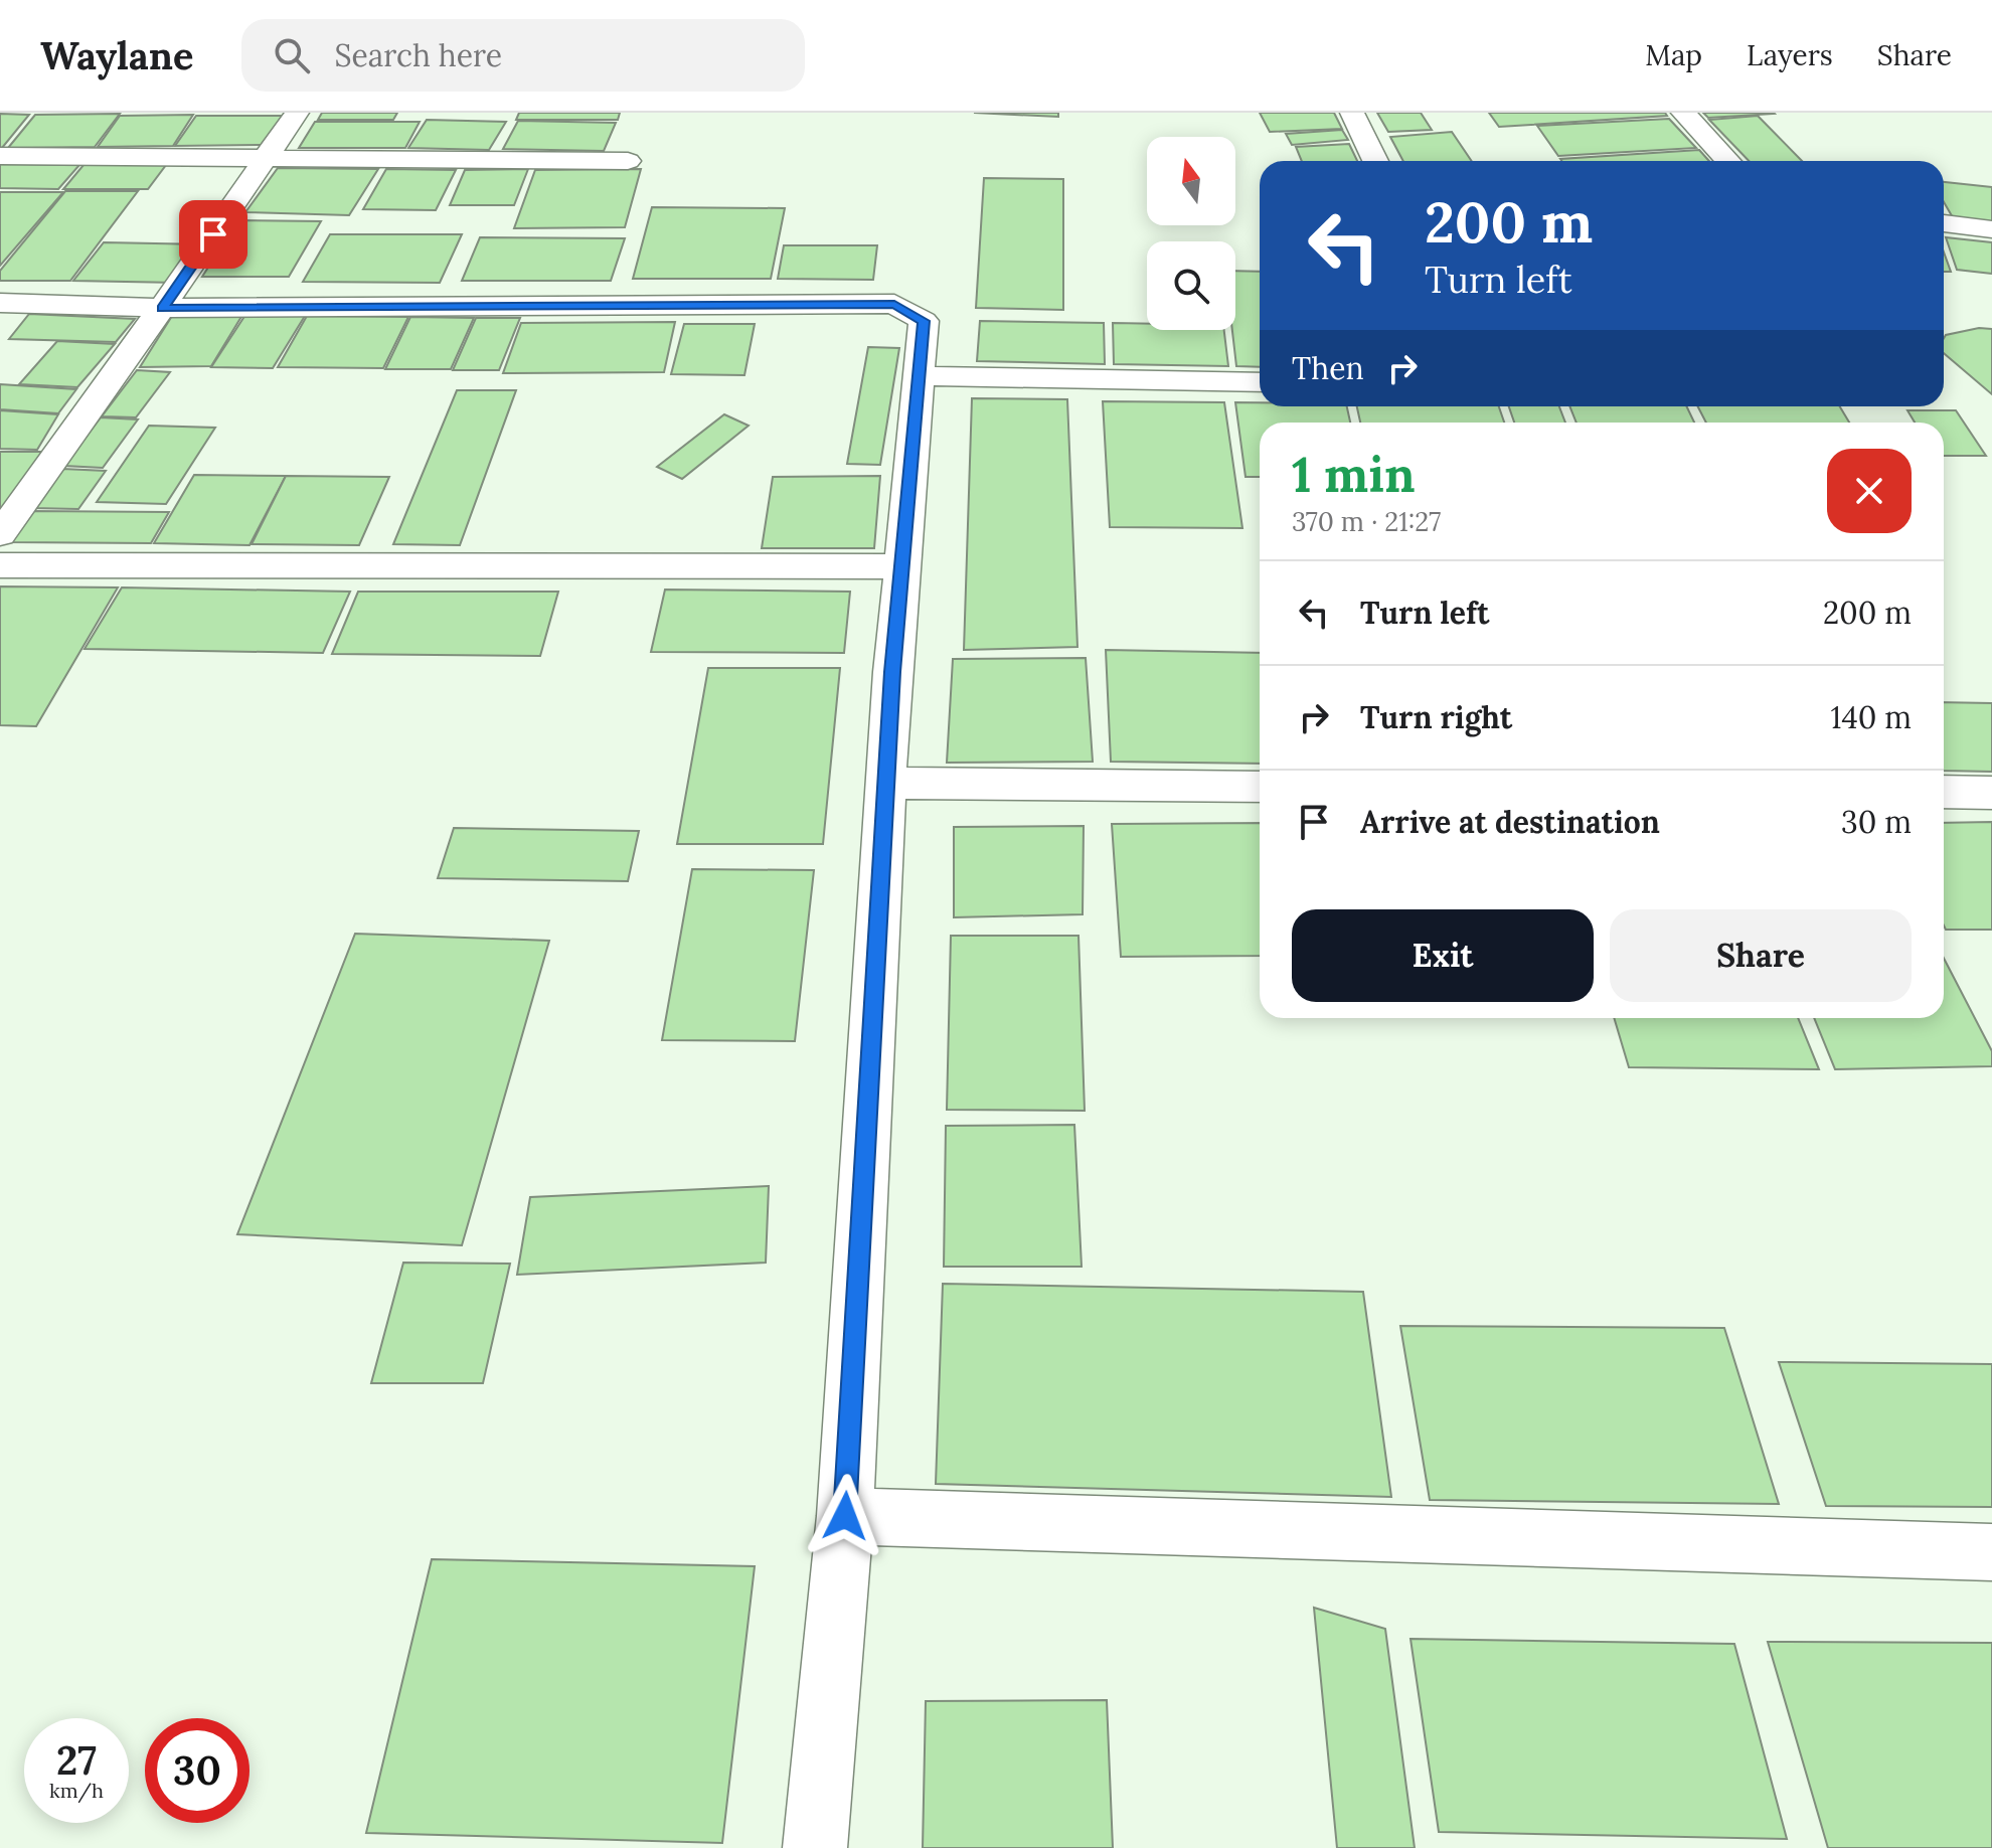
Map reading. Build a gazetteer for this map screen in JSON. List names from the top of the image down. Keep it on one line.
{"north":"top","page":{"header":"Waylane","search":"Search here","nav":["Map","Layers","Share"],"turn":["200 m","Turn left"],"then":"Then","heading":["1 min","370 m · 21:27"],"list":[{"name":"Turn left","value":"200 m"},{"name":"Turn right","value":"140 m"},{"name":"Arrive at destination","value":"30 m"}],"buttons":["Exit","Share"],"speed":"27 km/h","limit":"30"}}
